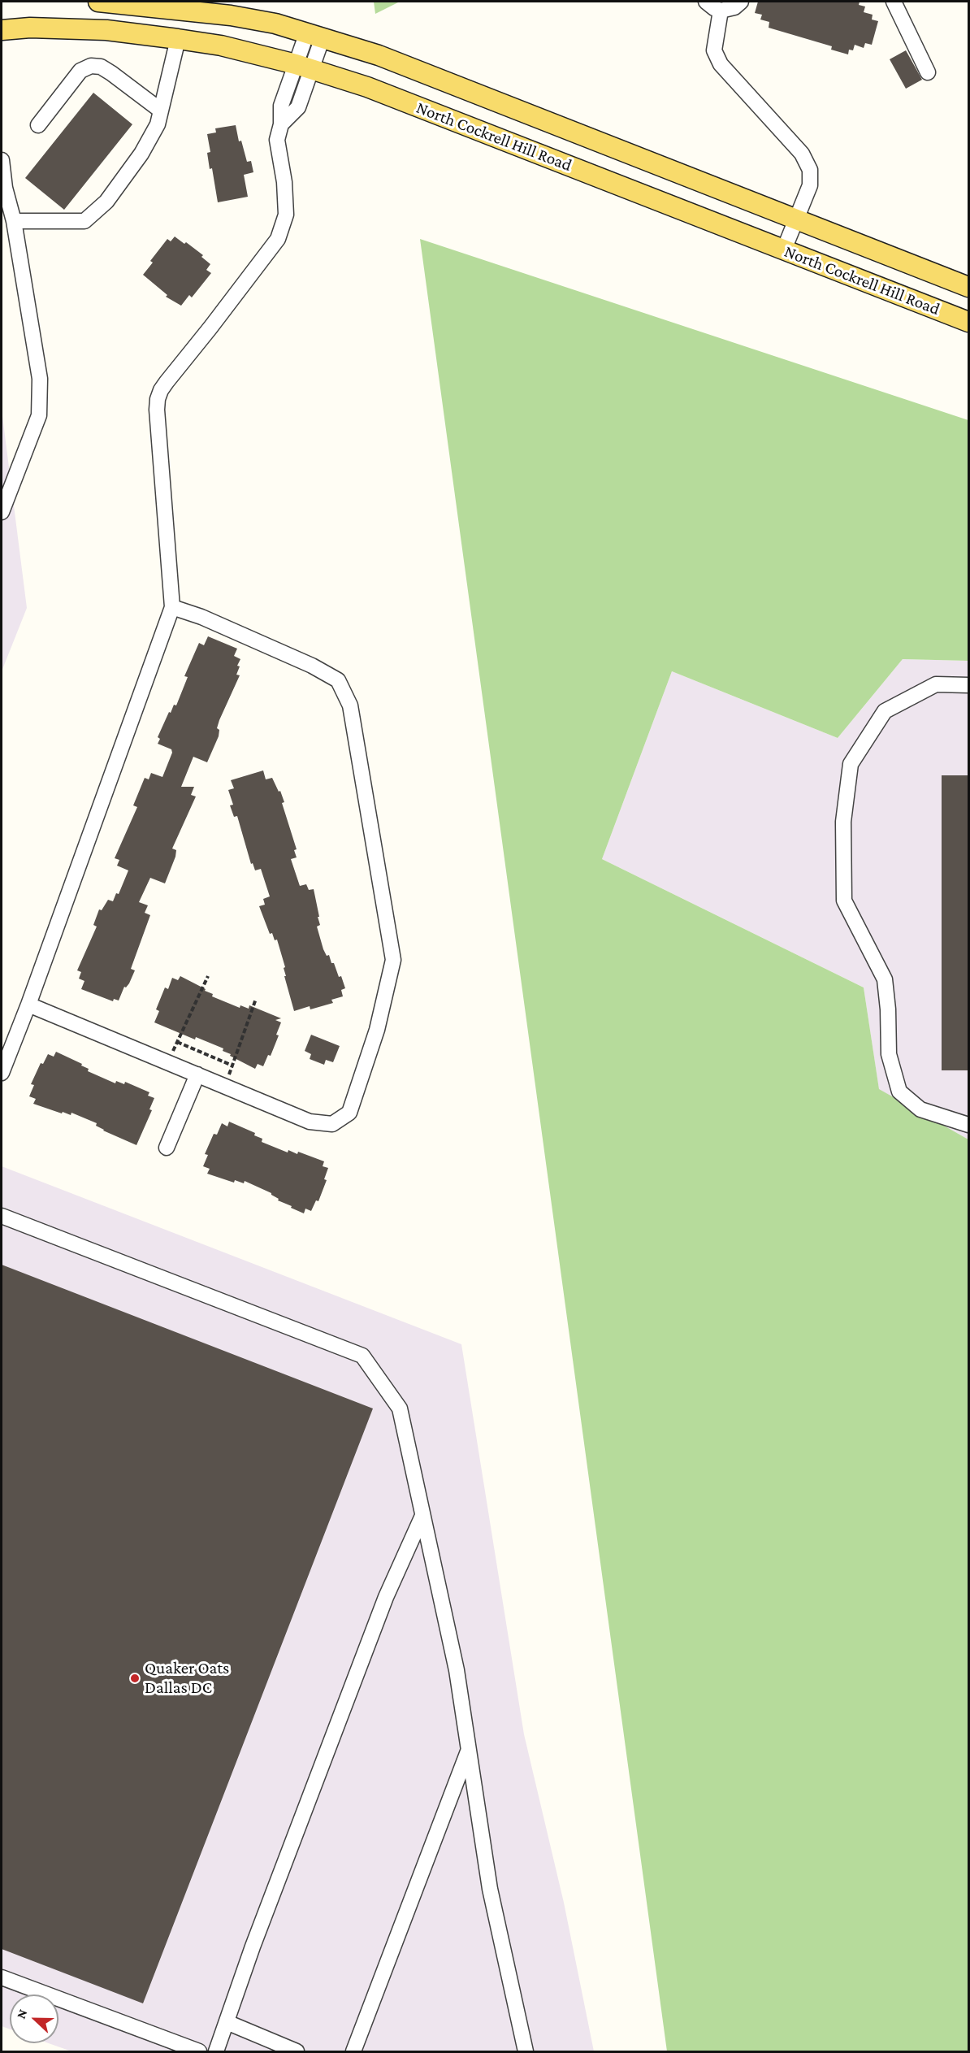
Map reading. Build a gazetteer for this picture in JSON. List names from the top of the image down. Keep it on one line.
{"streets":{"main road":["North Cockrell Hill Road"]},"places":["Quaker Oats Dallas DC"],"north":"left"}
